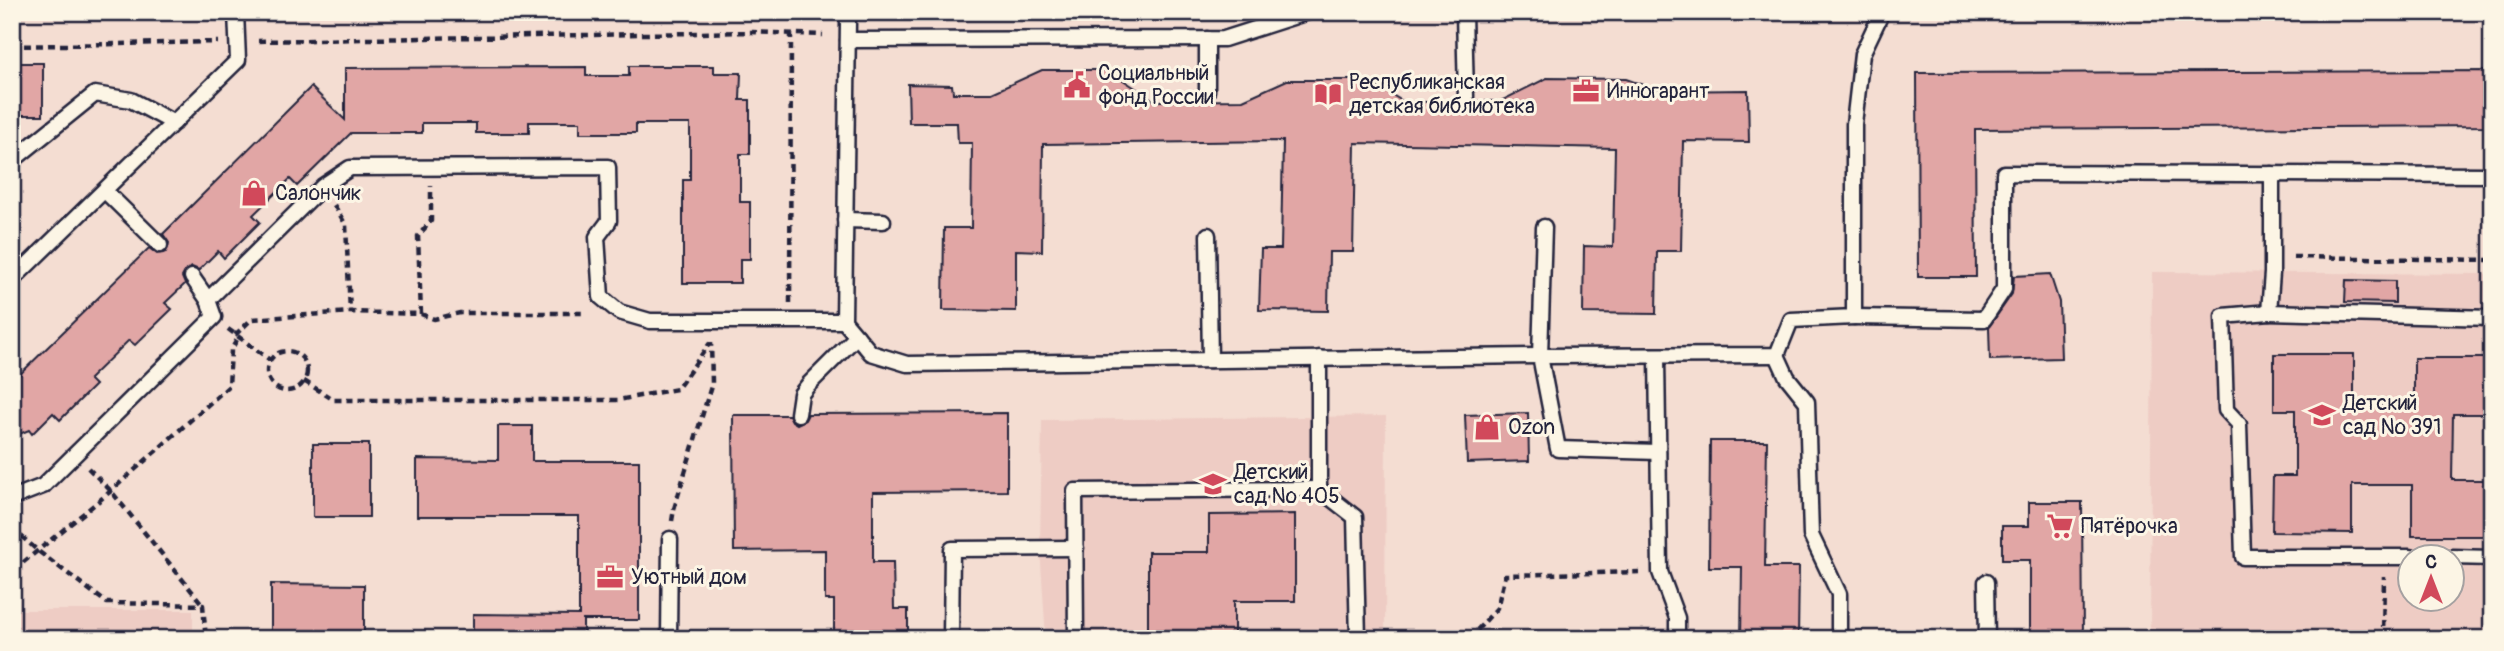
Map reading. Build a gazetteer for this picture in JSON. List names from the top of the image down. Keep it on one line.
{"places":{"public building":["Социальный фонд России"],"office":["Инногарант","Уютный дом"],"library":["Республиканская детская библиотека"],"shop":["Салончик","Ozon"],"school or university":["Детский сад № 391","Детский сад № 405"],"supermarket":["Пятёрочка"]},"north":"top"}
